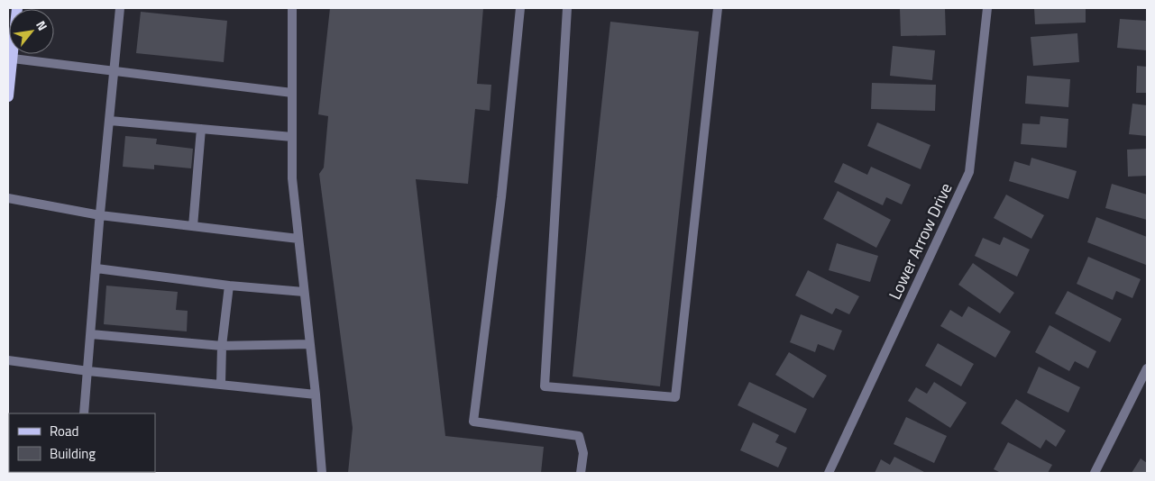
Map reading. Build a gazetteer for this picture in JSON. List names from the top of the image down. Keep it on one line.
{"streets":{"street":["Lower Arrow Drive"]},"legend":["Road","Building"],"north":"top right"}
